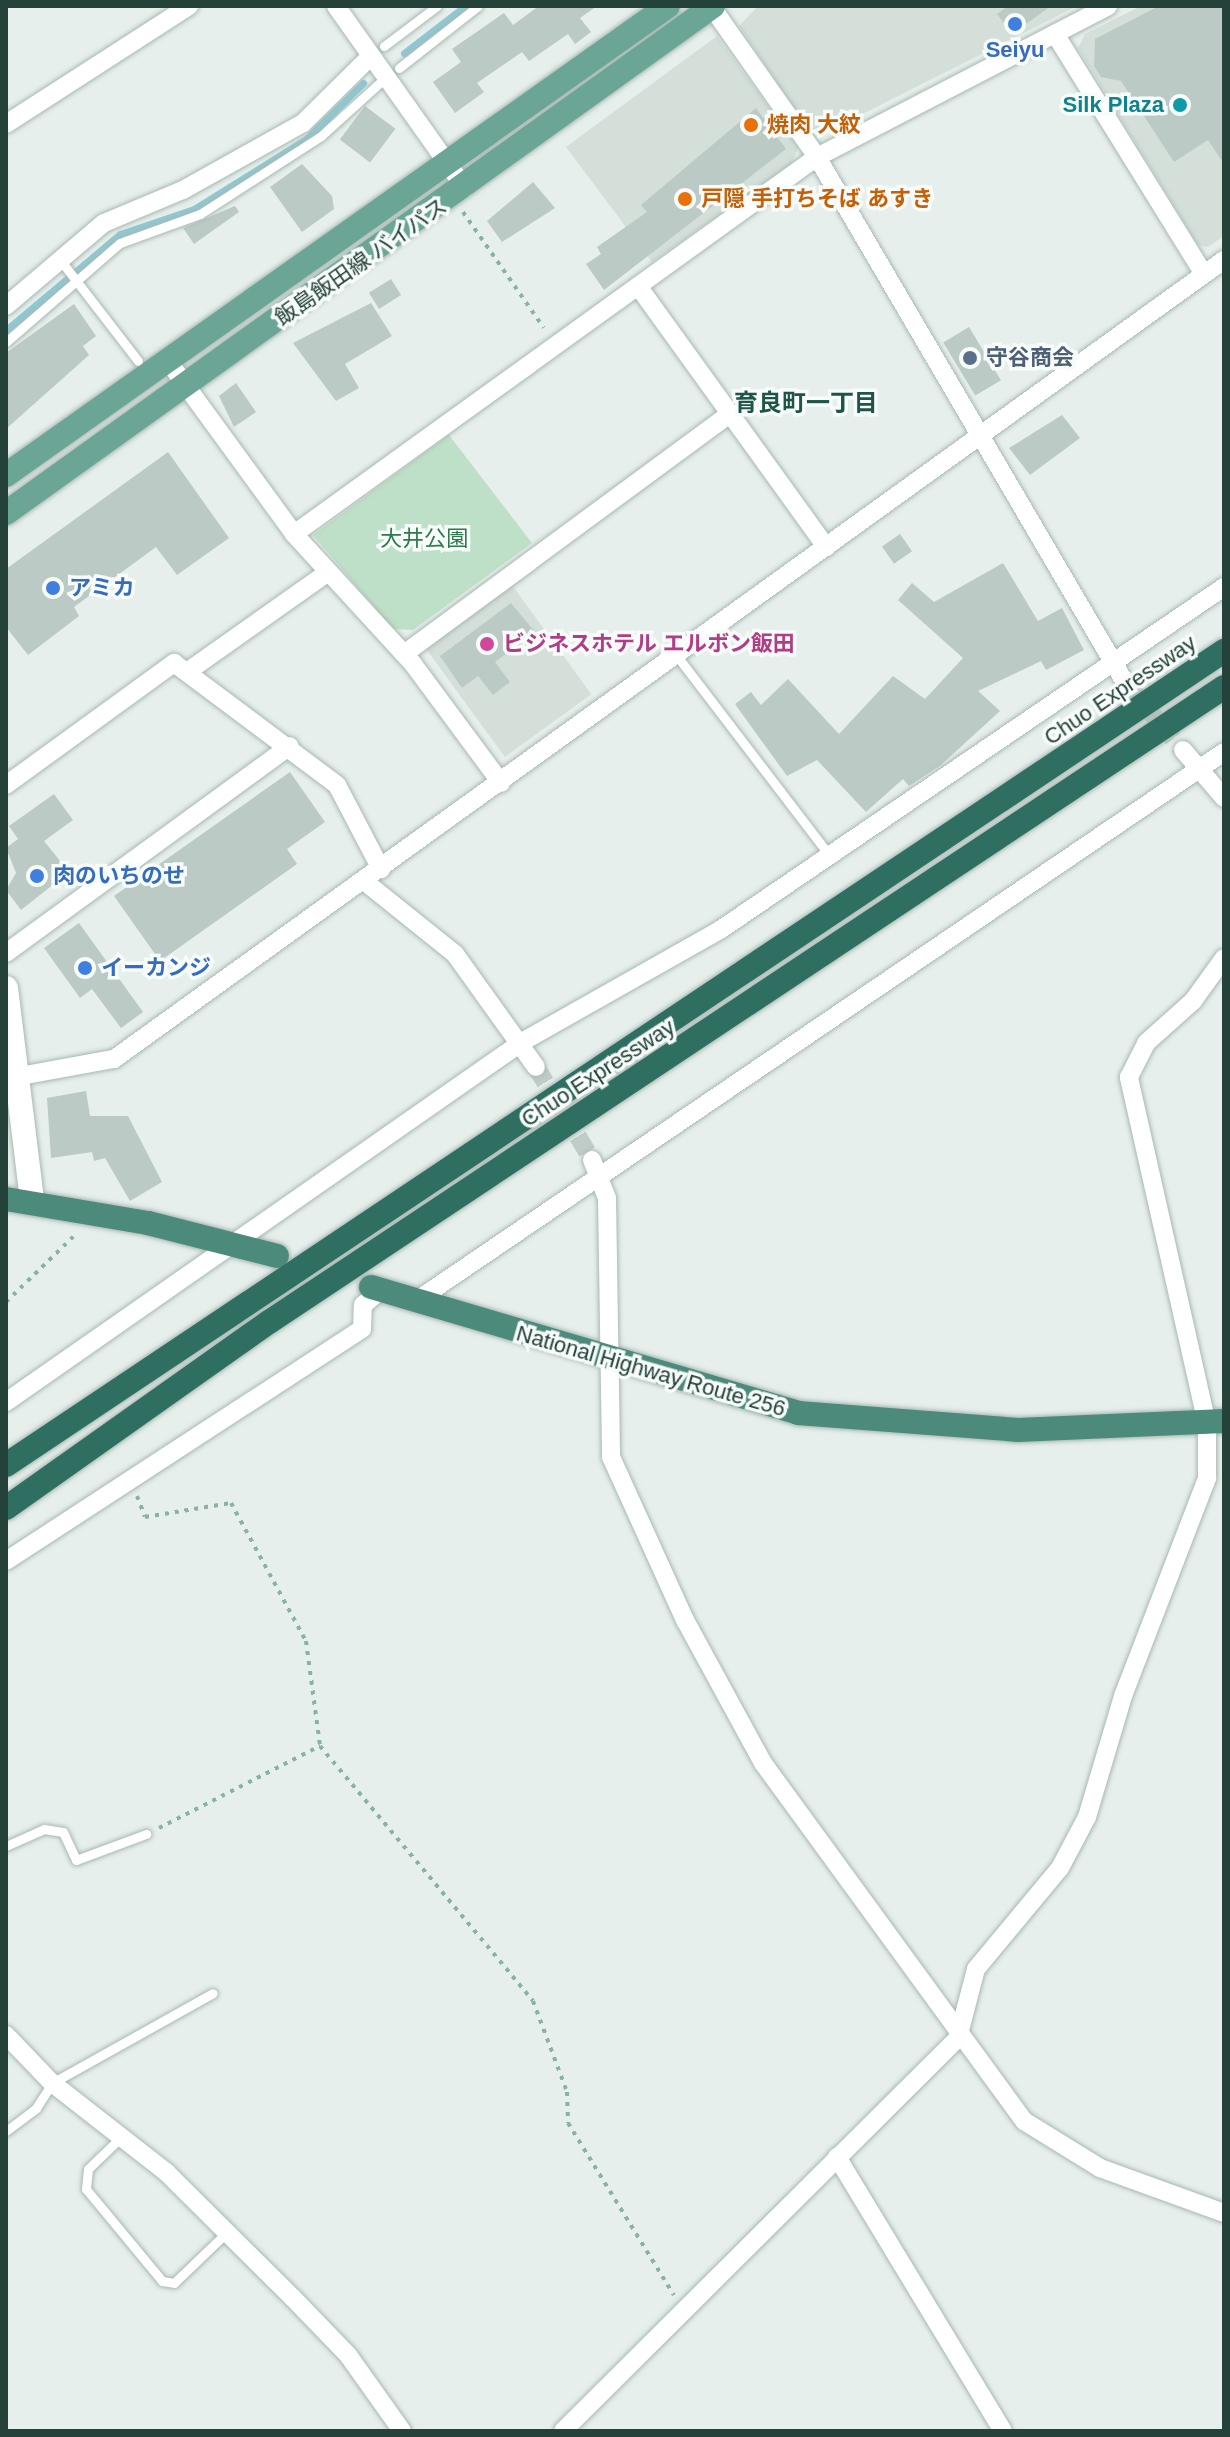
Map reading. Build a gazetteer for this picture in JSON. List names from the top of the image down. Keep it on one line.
{"streets":{"highway":["Chuo Expressway","National Highway Route 256"],"main road":["飯島飯田線 バイパス"]},"districts":["育良町一丁目"],"parks":["大井公園"],"places":["Seiyu","Silk Plaza","焼肉 大紋","戸隠 手打ちそば あすき","守谷商会","アミカ","ビジネスホテル エルボン飯田","肉のいちのせ","イーカンジ"]}
